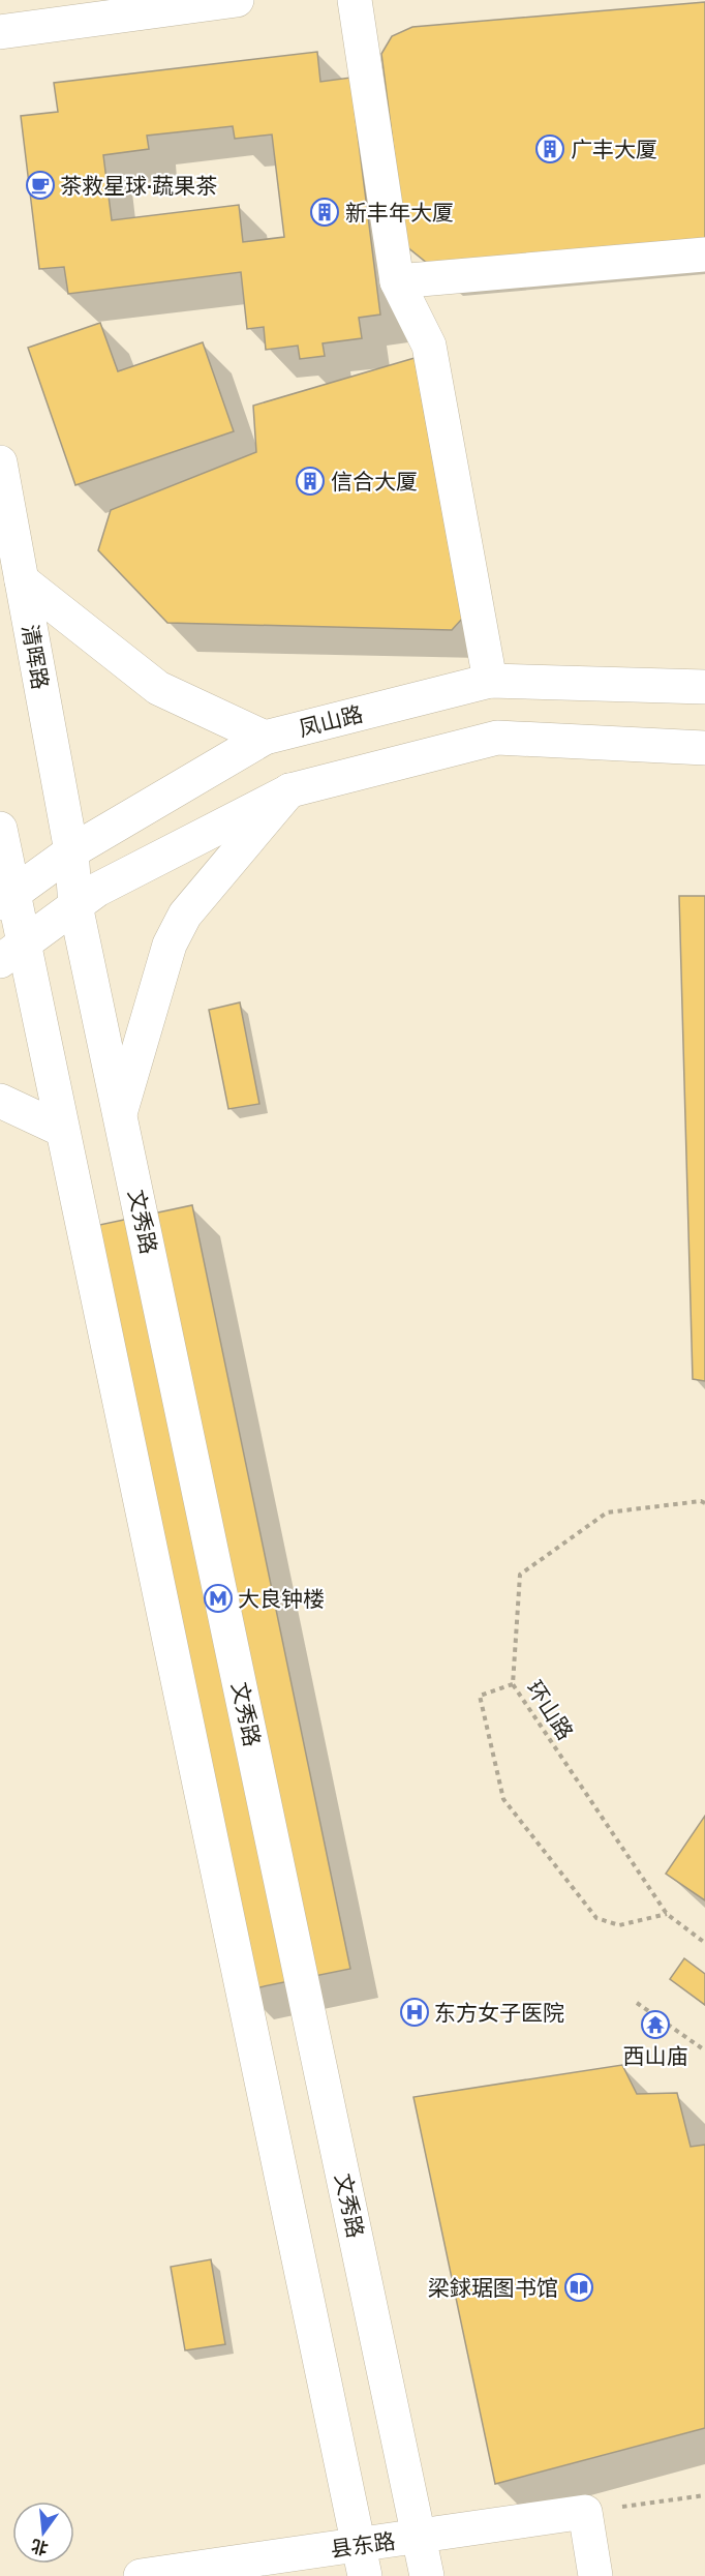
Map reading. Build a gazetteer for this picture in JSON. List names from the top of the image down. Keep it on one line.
{"streets":{"street":["清晖路","凤山路","文秀路","县东路"],"path":["环山路"]},"crossings":[["清晖路","凤山路"],["清晖路","文秀路"],["凤山路","文秀路"],["文秀路","县东路"]],"places":{"building":["广丰大厦","新丰年大厦","信合大厦"],"cafe":["茶救星球·蔬果茶"],"metro station":["大良钟楼"],"hospital":["东方女子医院"],"temple":["西山庙"],"library":["梁銶琚图书馆"]},"north":"bottom"}
